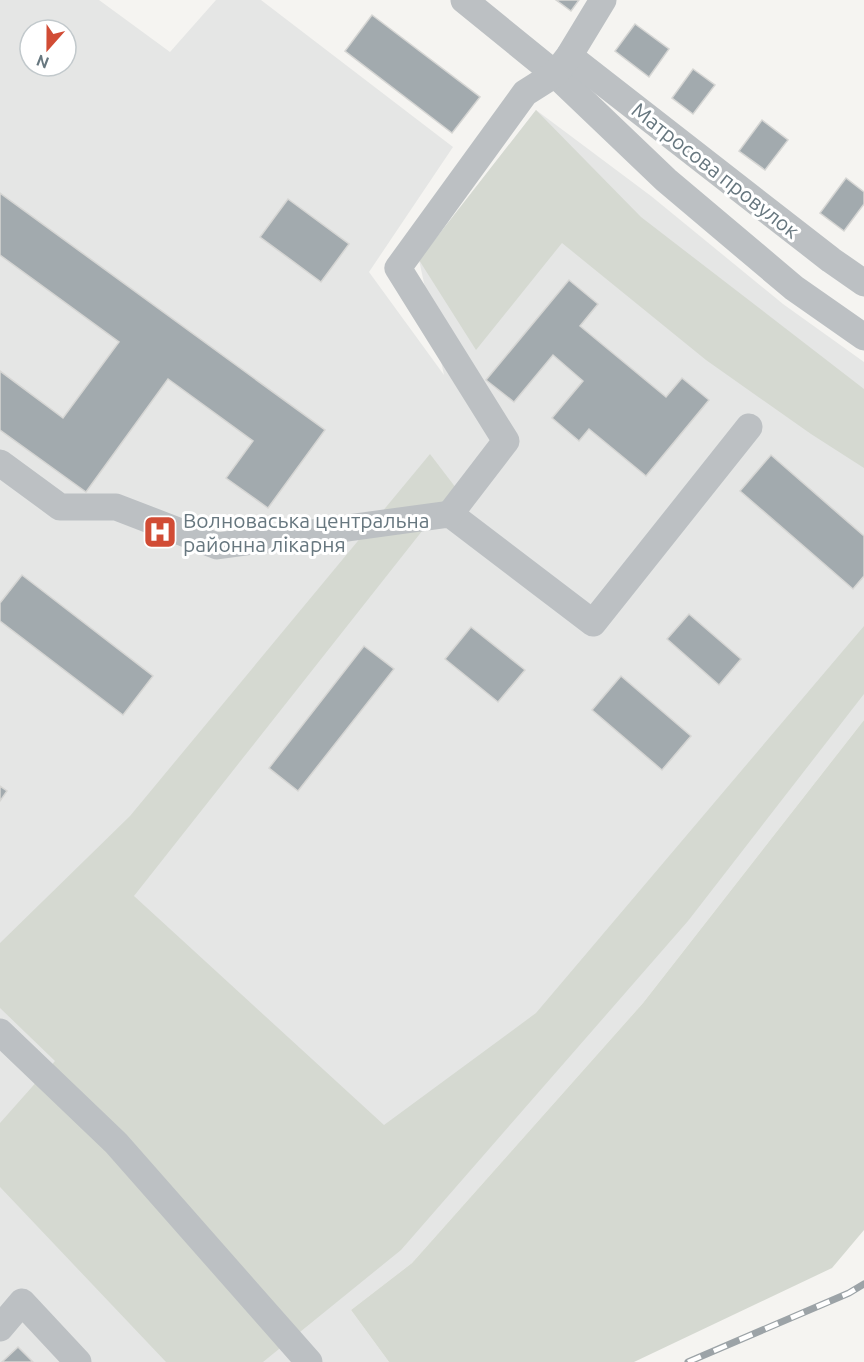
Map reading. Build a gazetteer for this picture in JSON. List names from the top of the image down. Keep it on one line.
{"streets":{"street":["Матросова провулок"]},"places":{"hospital":["Волноваська центральна районна лікарня"]},"north":"bottom"}
